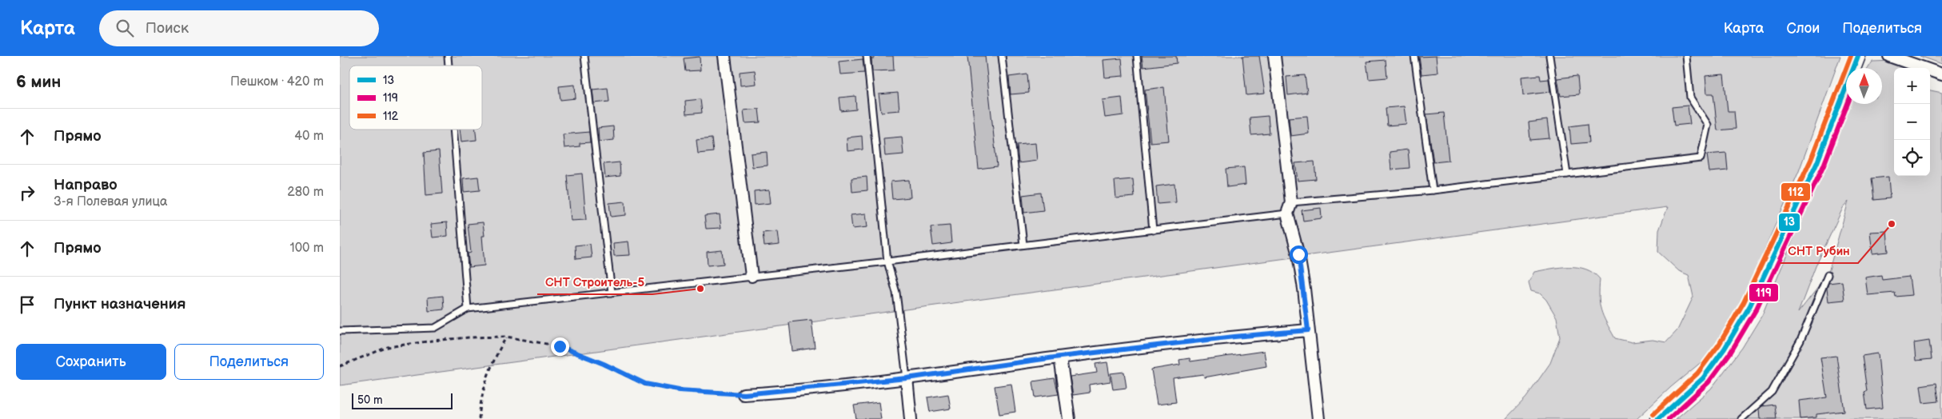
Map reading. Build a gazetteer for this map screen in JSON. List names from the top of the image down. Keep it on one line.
{"places":["СНТ Рубин","СНТ Строитель-5"],"lines":["transit line 13","transit line 112","transit line 119"],"legend":["13","119","112"],"scale_bar":"50 m","north":"top","page":{"header":"Карта","search":"Поиск","nav":["Карта","Слои","Поделиться"],"heading":["6 мин","Пешком · 420 m"],"map_buttons":["+","−"],"list":[["Прямо","40 m"],["Направо","3-я Полевая улица","280 m"],["Прямо","100 m"],"Пункт назначения"],"buttons":["Сохранить","Поделиться"],"scale":"50 m"}}
